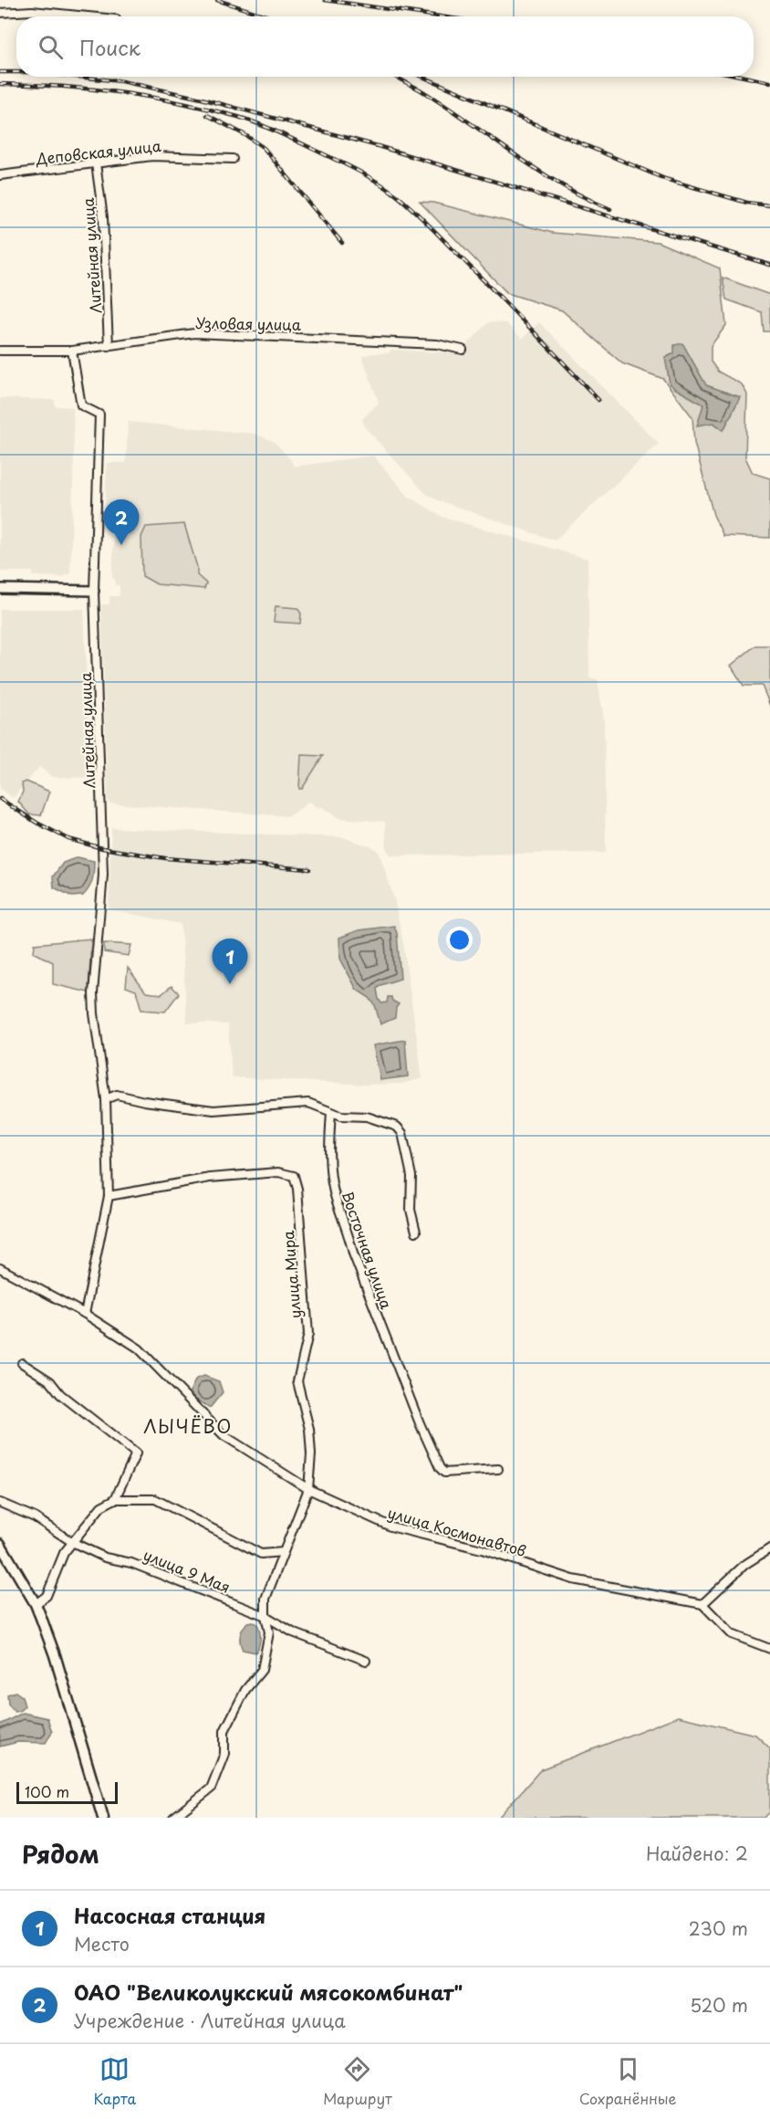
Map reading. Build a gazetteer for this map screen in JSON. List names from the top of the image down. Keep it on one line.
{"streets":{"street":["Деповская улица","Литейная улица","Узловая улица","Восточная улица","улица Мира","улица Космонавтов","улица 9 Мая"]},"crossings":[["Деповская улица","Литейная улица"],["Литейная улица","Узловая улица"],["Литейная улица","улица Мира"],["Литейная улица","улица Космонавтов"],["улица Мира","улица Космонавтов"],["улица Мира","улица 9 Мая"]],"districts":["ЛЫЧЁВО"],"scale_bar":"100 m","page":{"search":"Поиск","pins":["2","1"],"scale":"100 m","heading":["Рядом","Найдено: 2"],"list":[{"mark":"1","name":"Насосная станция","note":"Место","value":"230 m"},{"mark":"2","name":"ОАО \"Великолукский мясокомбинат\"","note":"Учреждение · Литейная улица","value":"520 m"}],"nav":["Карта","Маршрут","Сохранённые"]}}
